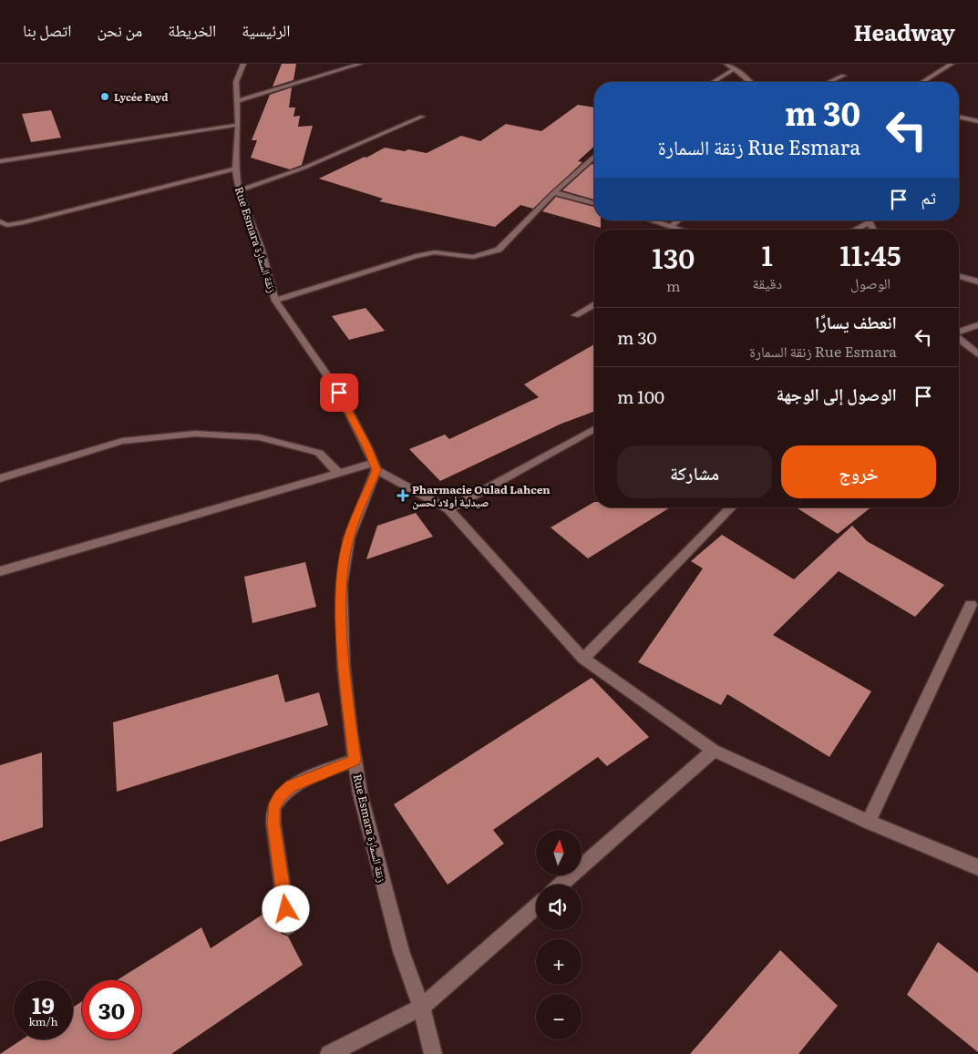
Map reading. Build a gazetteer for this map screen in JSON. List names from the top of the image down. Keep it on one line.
{"streets":{"street":["Rue Esmara زنقة السمارة"]},"places":{"other":["Lycée Fayd"],"health":["Pharmacie Oulad Lahcen صيدلية أولاد لحسن"]},"north":"top","page":{"header":"Headway","nav":["الرئيسية","الخريطة","من نحن","اتصل بنا"],"turn":["30 m","Rue Esmara زنقة السمارة"],"then":"ثم","eta":["11:45","الوصول","1","دقيقة","130","m"],"list":[{"name":"انعطف يسارًا","note":"Rue Esmara زنقة السمارة","value":"30 m"},{"name":"الوصول إلى الوجهة","value":"100 m"}],"buttons":["خروج","مشاركة"],"map_buttons":["+","−"],"speed":"19 km/h","limit":"30"}}
